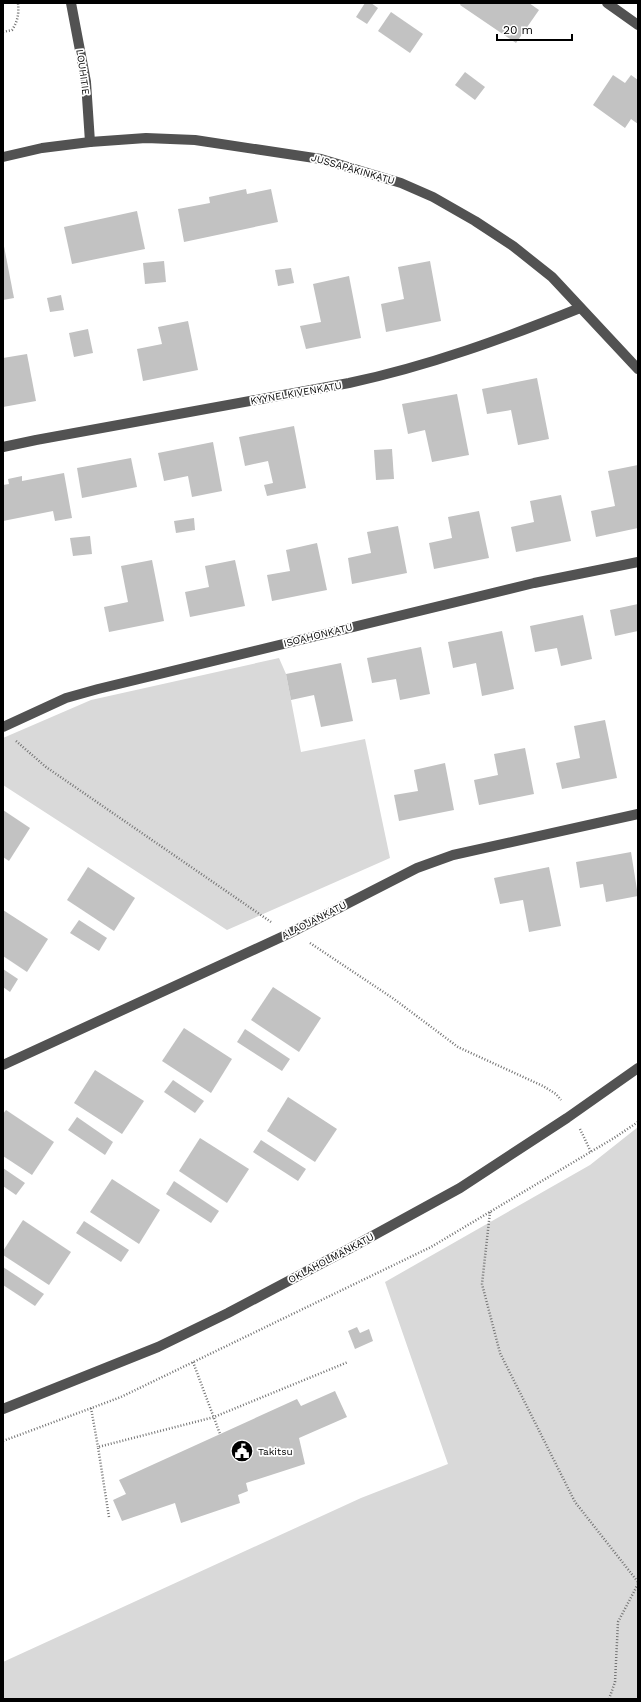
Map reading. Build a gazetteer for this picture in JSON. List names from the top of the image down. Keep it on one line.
{"streets":{"street":["LOUHITIE","JUSSAPÄKINKATU","KYYNELKIVENKATU","ISOAHONKATU","ALAOJANKATU","OKLAHOLMANKATU"]},"crossings":[["LOUHITIE","JUSSAPÄKINKATU"],["JUSSAPÄKINKATU","KYYNELKIVENKATU"]],"places":{"public building":["Takitsu"]},"scale_bar":"20 m"}
